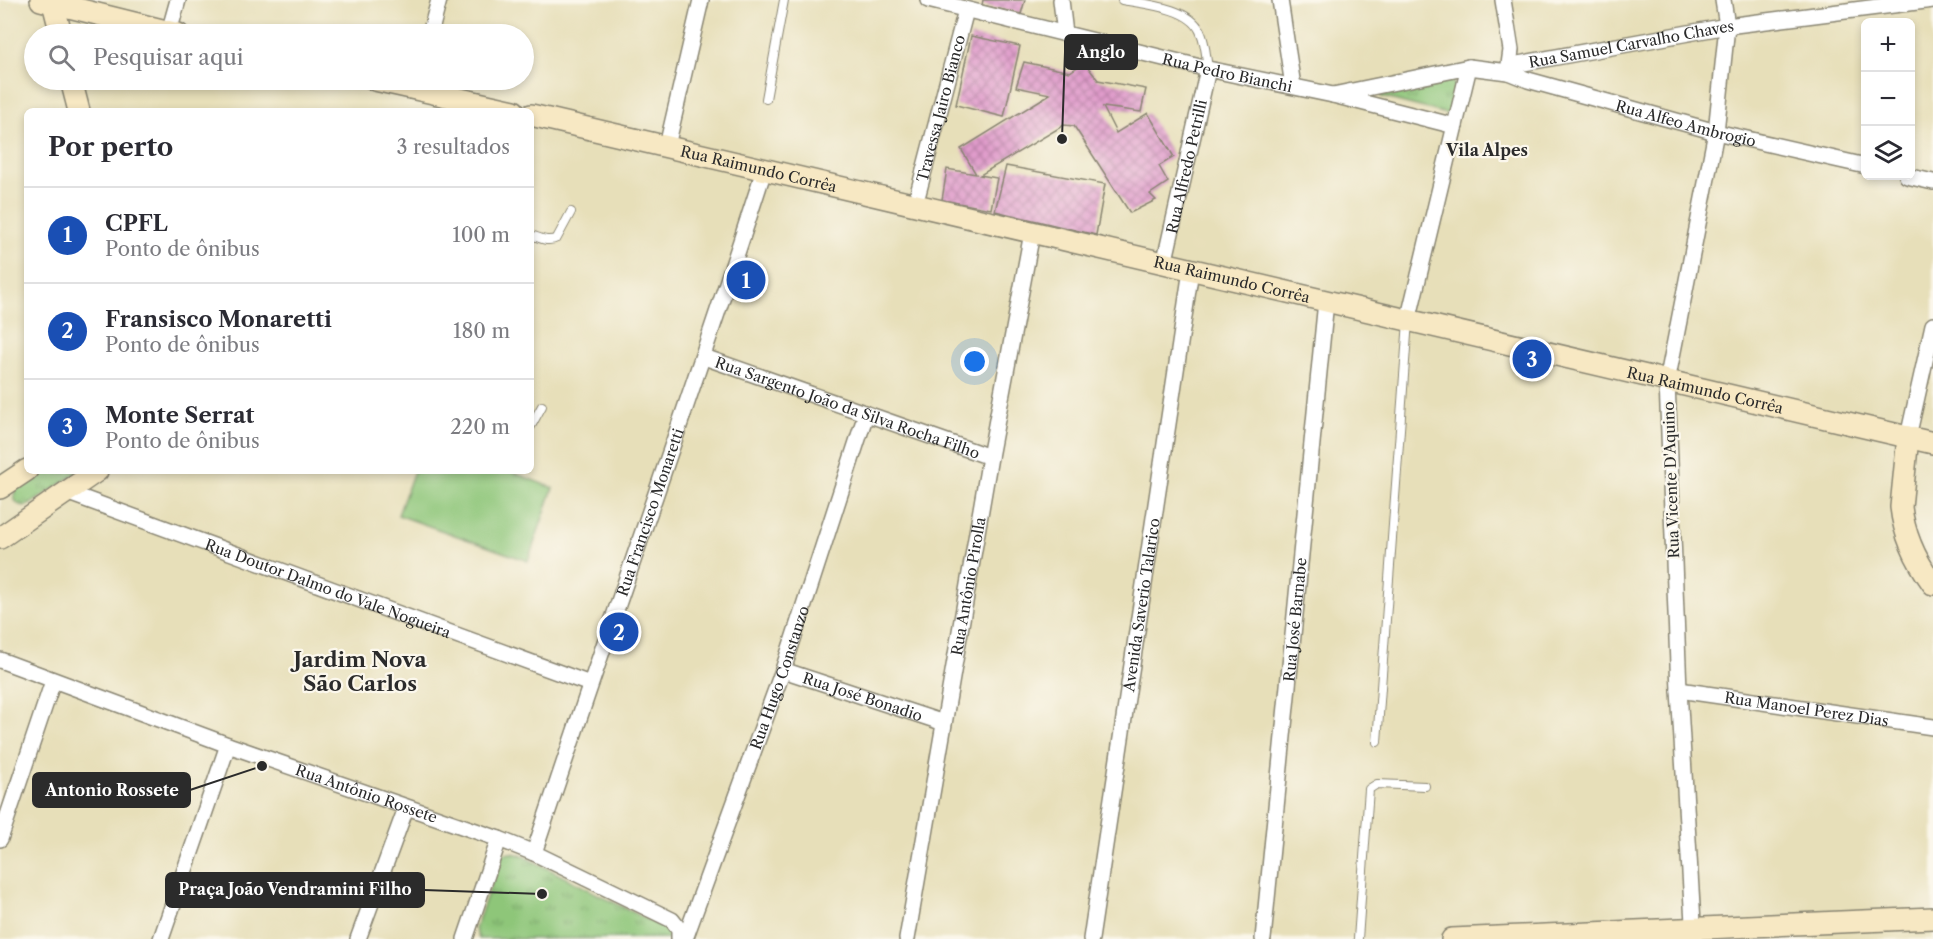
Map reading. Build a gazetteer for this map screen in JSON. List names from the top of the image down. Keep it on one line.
{"streets":{"main road":["Rua Raimundo Corrêa"],"street":["Rua Samuel Carvalho Chaves","Rua Pedro Bianchi","Travessa Jairo Bianco","Rua Alfeo Ambrogio","Rua Alfredo Petrilli","Rua Sargento João da Silva Rocha Filho","Rua Vicente D'Aquino","Rua Francisco Monaretti","Rua Antônio Pirolla","Rua Doutor Dalmo do Vale Nogueira","Avenida Saverio Talarico","Rua José Barnabe","Rua Hugo Constanzo","Rua José Bonadio","Rua Manoel Perez Dias","Rua Antônio Rossete"]},"crossings":[["Rua Samuel Carvalho Chaves","Rua Pedro Bianchi"],["Rua Samuel Carvalho Chaves","Rua Alfeo Ambrogio"],["Rua Samuel Carvalho Chaves","Rua Vicente D'Aquino"],["Rua Pedro Bianchi","Travessa Jairo Bianco"],["Rua Pedro Bianchi","Rua Alfredo Petrilli"],["Travessa Jairo Bianco","Rua Raimundo Corrêa"],["Rua Alfeo Ambrogio","Rua Vicente D'Aquino"],["Rua Alfredo Petrilli","Rua Raimundo Corrêa"],["Rua Raimundo Corrêa","Rua Vicente D'Aquino"],["Rua Raimundo Corrêa","Rua Francisco Monaretti"],["Rua Raimundo Corrêa","Rua Antônio Pirolla"],["Rua Raimundo Corrêa","Avenida Saverio Talarico"],["Rua Raimundo Corrêa","Rua José Barnabe"],["Rua Sargento João da Silva Rocha Filho","Rua Francisco Monaretti"],["Rua Sargento João da Silva Rocha Filho","Rua Antônio Pirolla"],["Rua Sargento João da Silva Rocha Filho","Rua Hugo Constanzo"],["Rua Vicente D'Aquino","Rua Manoel Perez Dias"],["Rua Francisco Monaretti","Rua Doutor Dalmo do Vale Nogueira"],["Rua Francisco Monaretti","Rua Antônio Rossete"],["Rua Antônio Pirolla","Rua José Bonadio"],["Rua Hugo Constanzo","Rua José Bonadio"]],"districts":["Vila Alpes","Jardim Nova São Carlos"],"places":["Anglo","Antonio Rossete","Praça João Vendramini Filho"],"page":{"map_buttons":["+","−"],"search":"Pesquisar aqui","heading":["Por perto","3 resultados"],"list":[{"mark":"1","name":"CPFL","note":"Ponto de ônibus","value":"100 m"},{"mark":"2","name":"Fransisco Monaretti","note":"Ponto de ônibus","value":"180 m"},{"mark":"3","name":"Monte Serrat","note":"Ponto de ônibus","value":"220 m"}],"pins":["1","3","2"]}}
